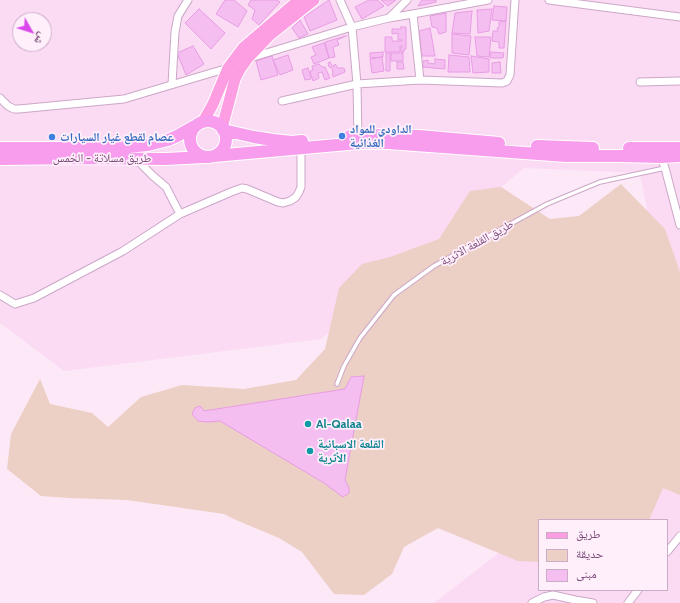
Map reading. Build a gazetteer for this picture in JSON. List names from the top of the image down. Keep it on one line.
{"streets":{"highway":["طريق مسلاتة - الخمس"],"lane":["طريق القلعة الاثرية"]},"places":["الداودي للمواد الغذائية","عصام لقطع غيار السيارات","Al-Qalaa","القلعة الاسبانية الأثرية"],"legend":["طريق","حديقة","مبنى"],"north":"bottom right"}
